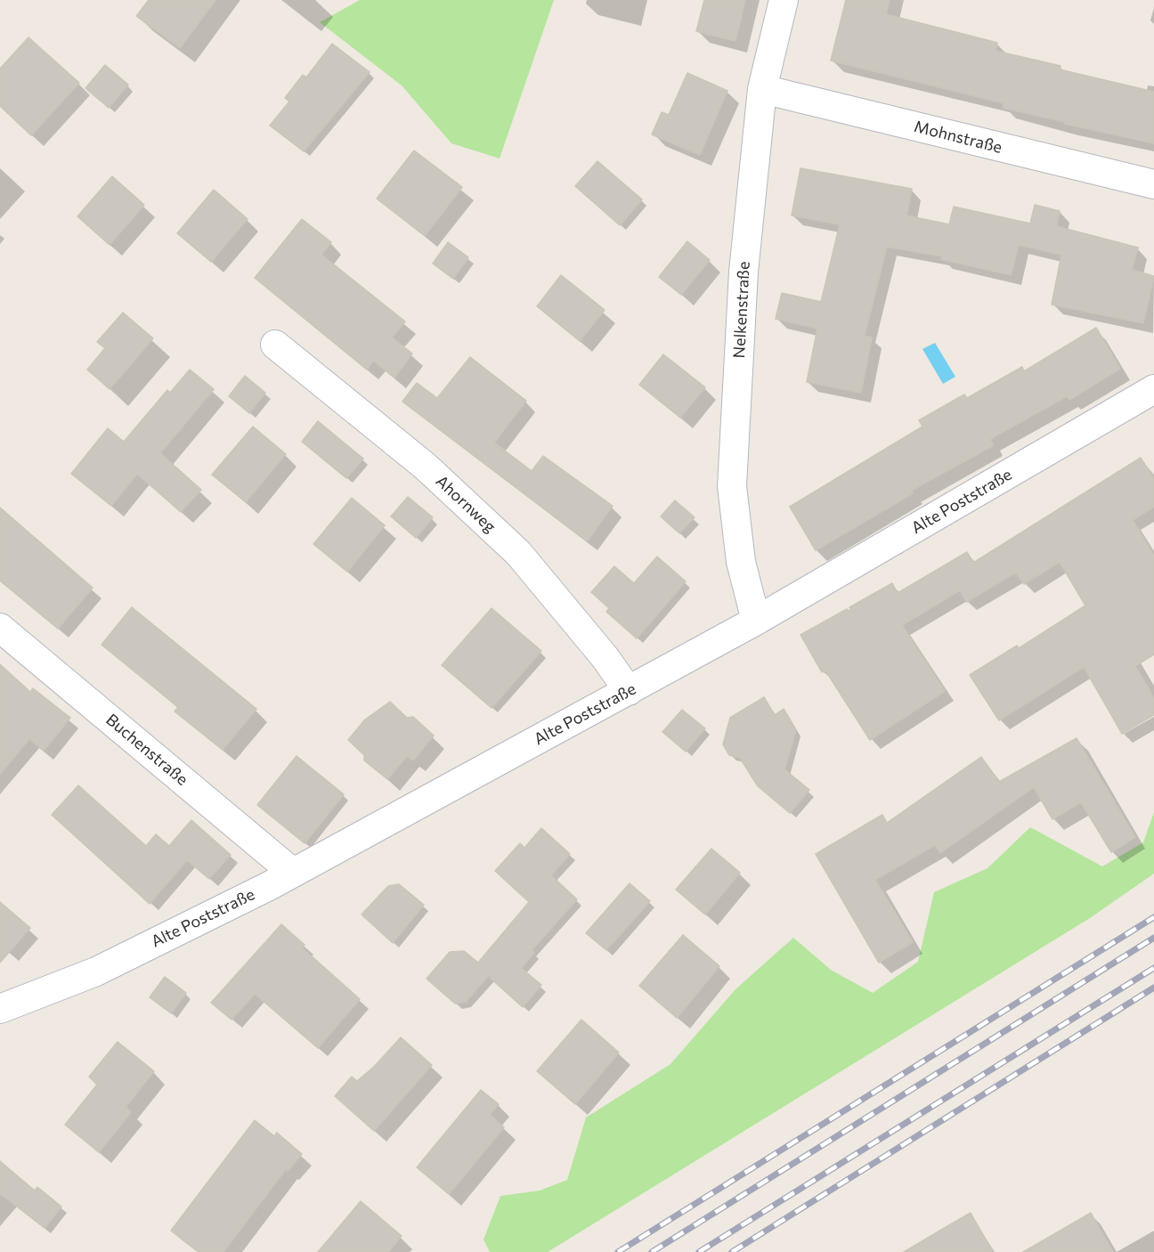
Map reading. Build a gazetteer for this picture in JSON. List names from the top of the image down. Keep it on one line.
{"streets":{"street":["Mohnstraße","Nelkenstraße","Alte Poststraße","Ahornweg","Buchenstraße"]},"crossings":[["Mohnstraße","Nelkenstraße"],["Nelkenstraße","Alte Poststraße"],["Alte Poststraße","Ahornweg"],["Alte Poststraße","Buchenstraße"]]}
